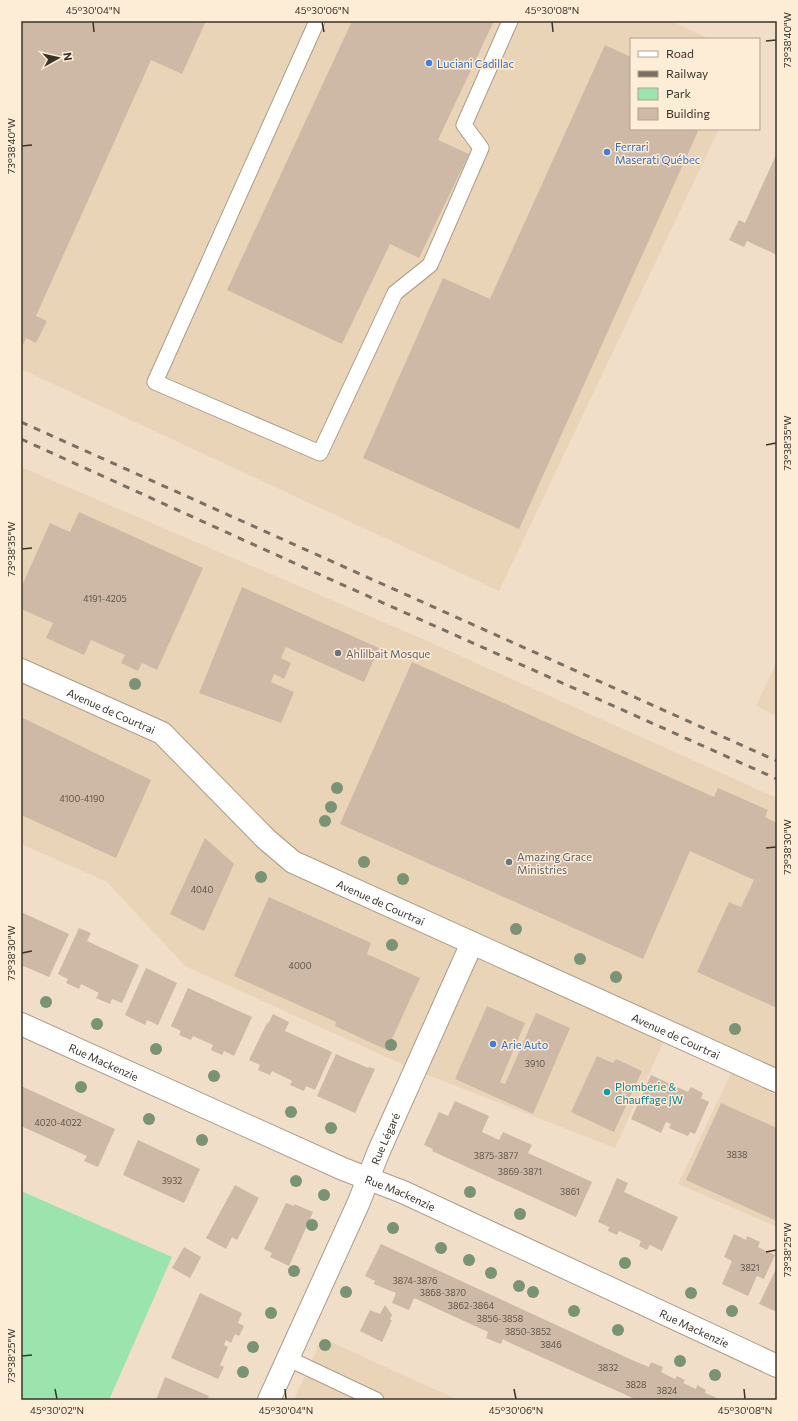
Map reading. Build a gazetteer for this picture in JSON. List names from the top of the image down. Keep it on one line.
{"streets":{"street":["Avenue de Courtrai","Rue Mackenzie","Rue Légaré"]},"crossings":[["Avenue de Courtrai","Rue Légaré"],["Rue Mackenzie","Rue Légaré"]],"places":["Luciani Cadillac","Ferrari Maserati Québec","Ahlilbait Mosque","Amazing Grace Ministries","Arie Auto","Plomberie & Chauffage JW"],"house_numbers":["4191-4205","4100-4190","4040","4000","3910","4020-4022","3838","3875-3877","3869-3871","3932","3861","3821","3874-3876","3868-3870","3862-3864","3856-3858","3850-3852","3846","3832","3828","3824"],"legend":["Road","Railway","Park","Building"],"north":"right","coordinates":["45°30'04\"N","45°30'06\"N","45°30'08\"N","73°38'40\"W","73°38'35\"W","73°38'30\"W","73°38'25\"W","45°30'02\"N"]}
